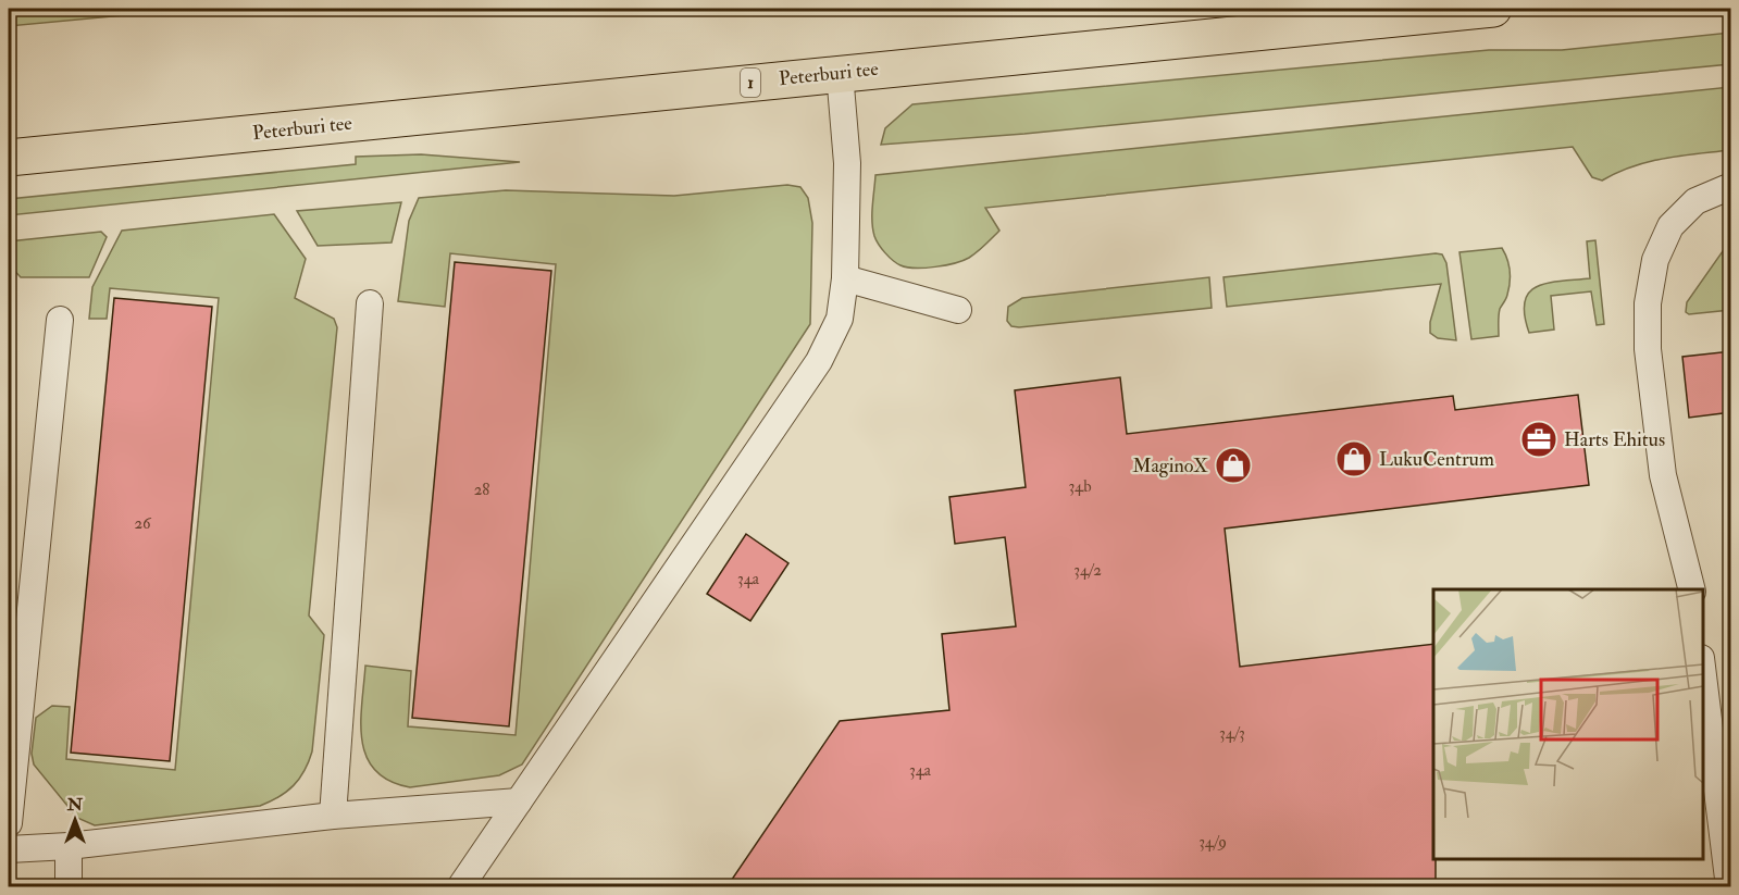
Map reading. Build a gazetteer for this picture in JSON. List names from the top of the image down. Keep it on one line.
{"streets":{"highway":["Peterburi tee","1"]},"places":{"office":["Harts Ehitus"],"shop":["LukuCentrum","MaginoX"]},"house_numbers":["34b","28","26","34/2","34a","34/3","34a","34/9"],"north":"top"}
